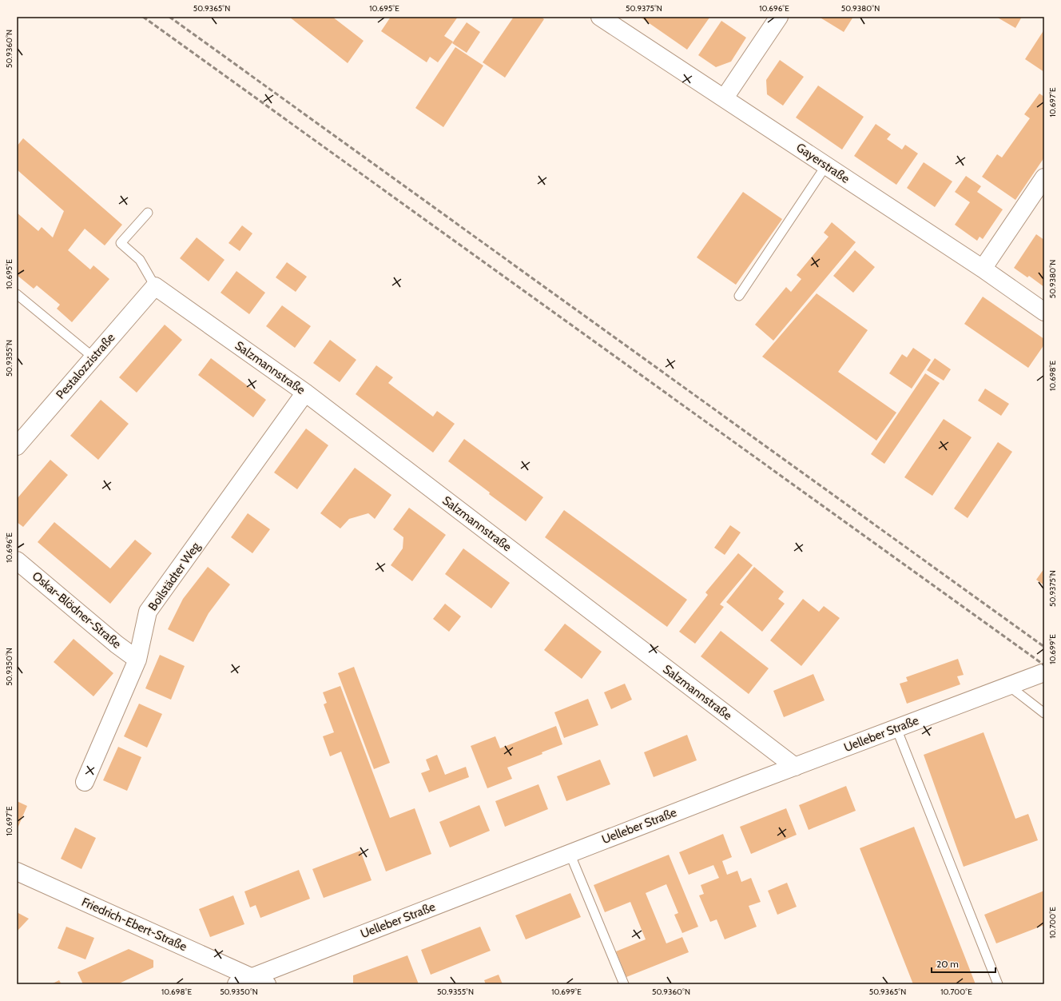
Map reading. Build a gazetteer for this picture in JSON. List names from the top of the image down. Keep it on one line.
{"streets":{"street":["Gayerstraße","Pestalozzistraße","Salzmannstraße","Boilstädter Weg","Oskar-Blödner-Straße","Uelleber Straße","Friedrich-Ebert-Straße"]},"crossings":[["Pestalozzistraße","Salzmannstraße"],["Salzmannstraße","Boilstädter Weg"],["Salzmannstraße","Uelleber Straße"],["Boilstädter Weg","Oskar-Blödner-Straße"],["Uelleber Straße","Friedrich-Ebert-Straße"]],"scale_bar":"20 m","coordinates":["50.9365°N","10.695°E","50.9375°N","10.696°E","50.9380°N","50.9360°N","10.697°E","50.9355°N","10.698°E","10.699°E","50.9350°N","10.700°E"]}
